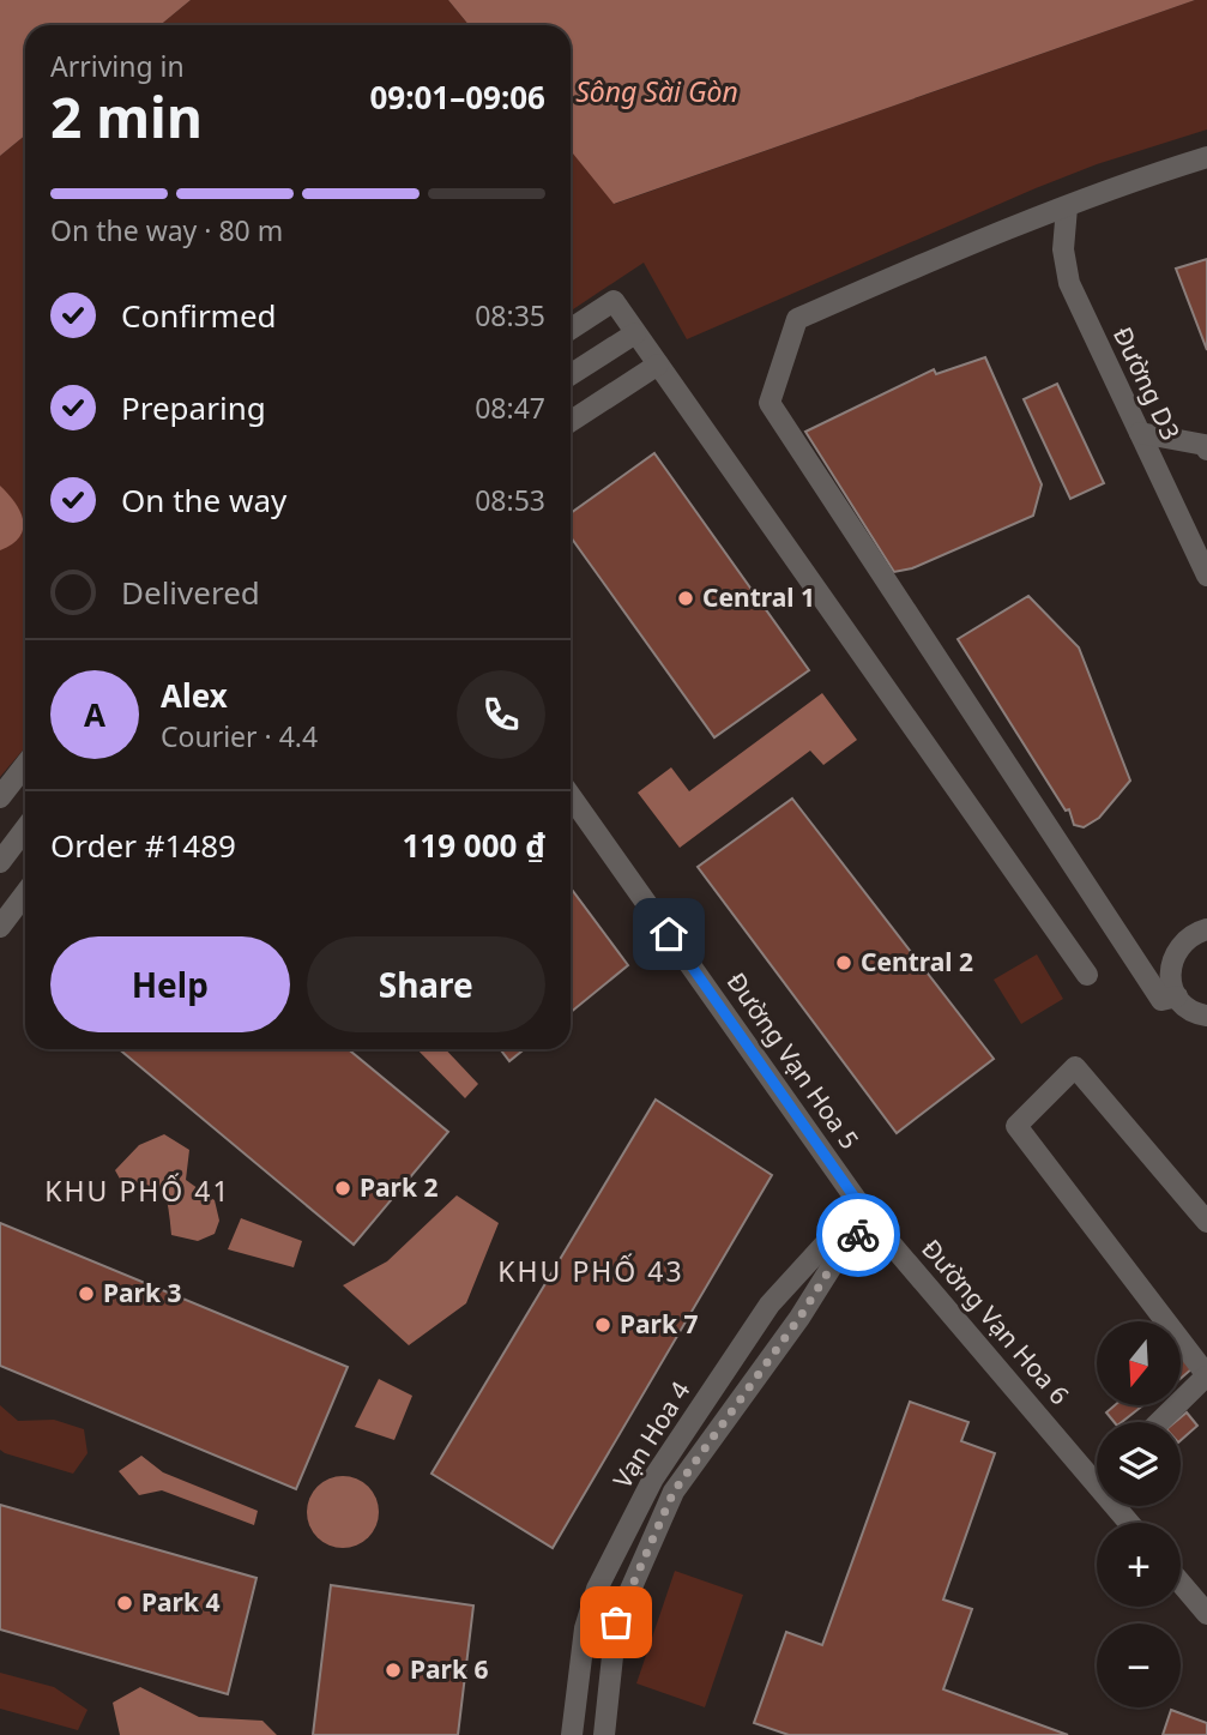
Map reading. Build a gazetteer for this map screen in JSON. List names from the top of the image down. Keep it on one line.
{"streets":{"street":["Đường D3","Đường Vạn Hoa 5","Đường Vạn Hoa 6","Vạn Hoa 4"]},"crossings":[["Đường Vạn Hoa 5","Đường Vạn Hoa 6"],["Đường Vạn Hoa 5","Vạn Hoa 4"],["Đường Vạn Hoa 6","Vạn Hoa 4"]],"districts":["KHU PHỐ 41","KHU PHỐ 43"],"water":["Sông Sài Gòn"],"places":["Central 1","Central 2","Park 2","Park 3","Park 7","Park 4","Park 6"],"north":"bottom","page":{"heading":["2 min","Arriving in","09:01–09:06"],"panel":["Alex","Courier · 4.4","Order #1489","119 000 ₫"],"bar":"On the way · 80 m","list":[["Confirmed","08:35"],["Preparing","08:47"],["On the way","08:53"],"Delivered"],"round":"A","buttons":["Help","Share"],"map_buttons":["+","−"]}}
